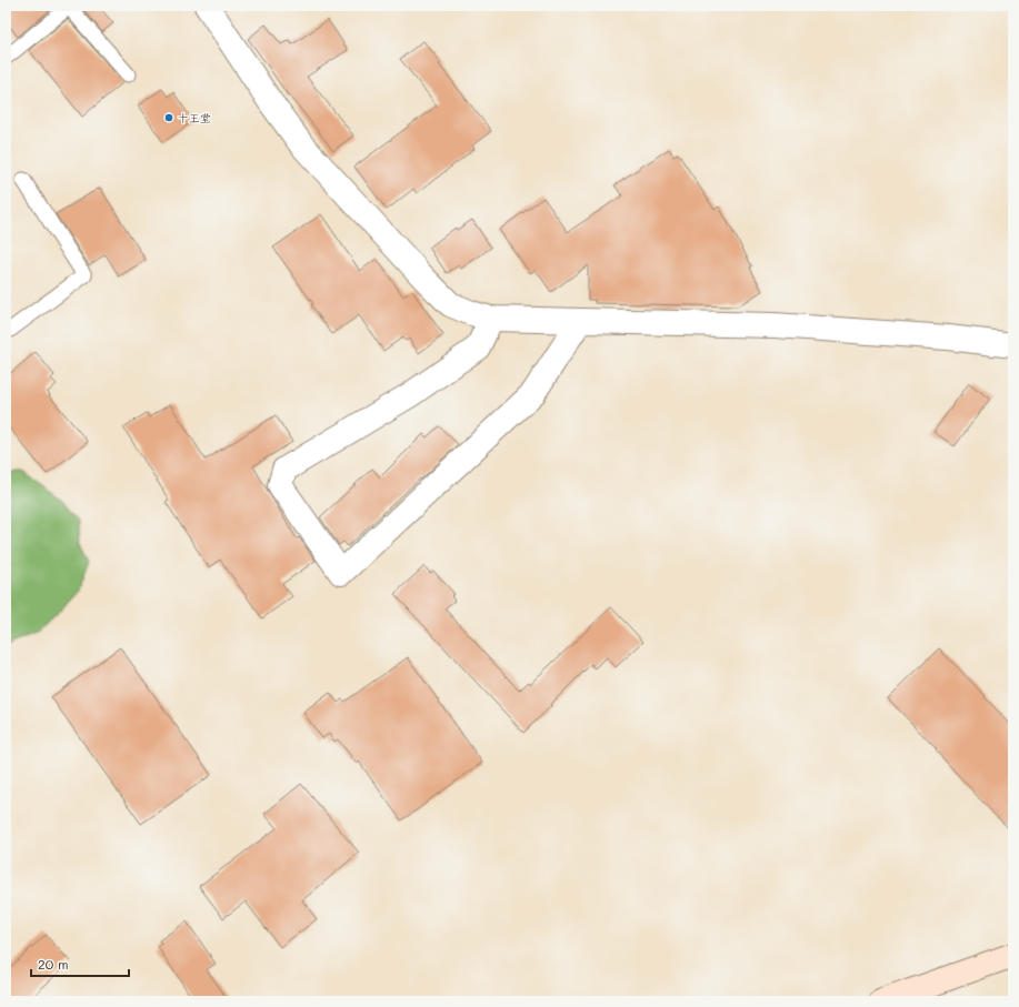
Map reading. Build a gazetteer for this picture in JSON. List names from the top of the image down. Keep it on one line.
{"places":["十王堂"],"scale_bar":"20 m"}
